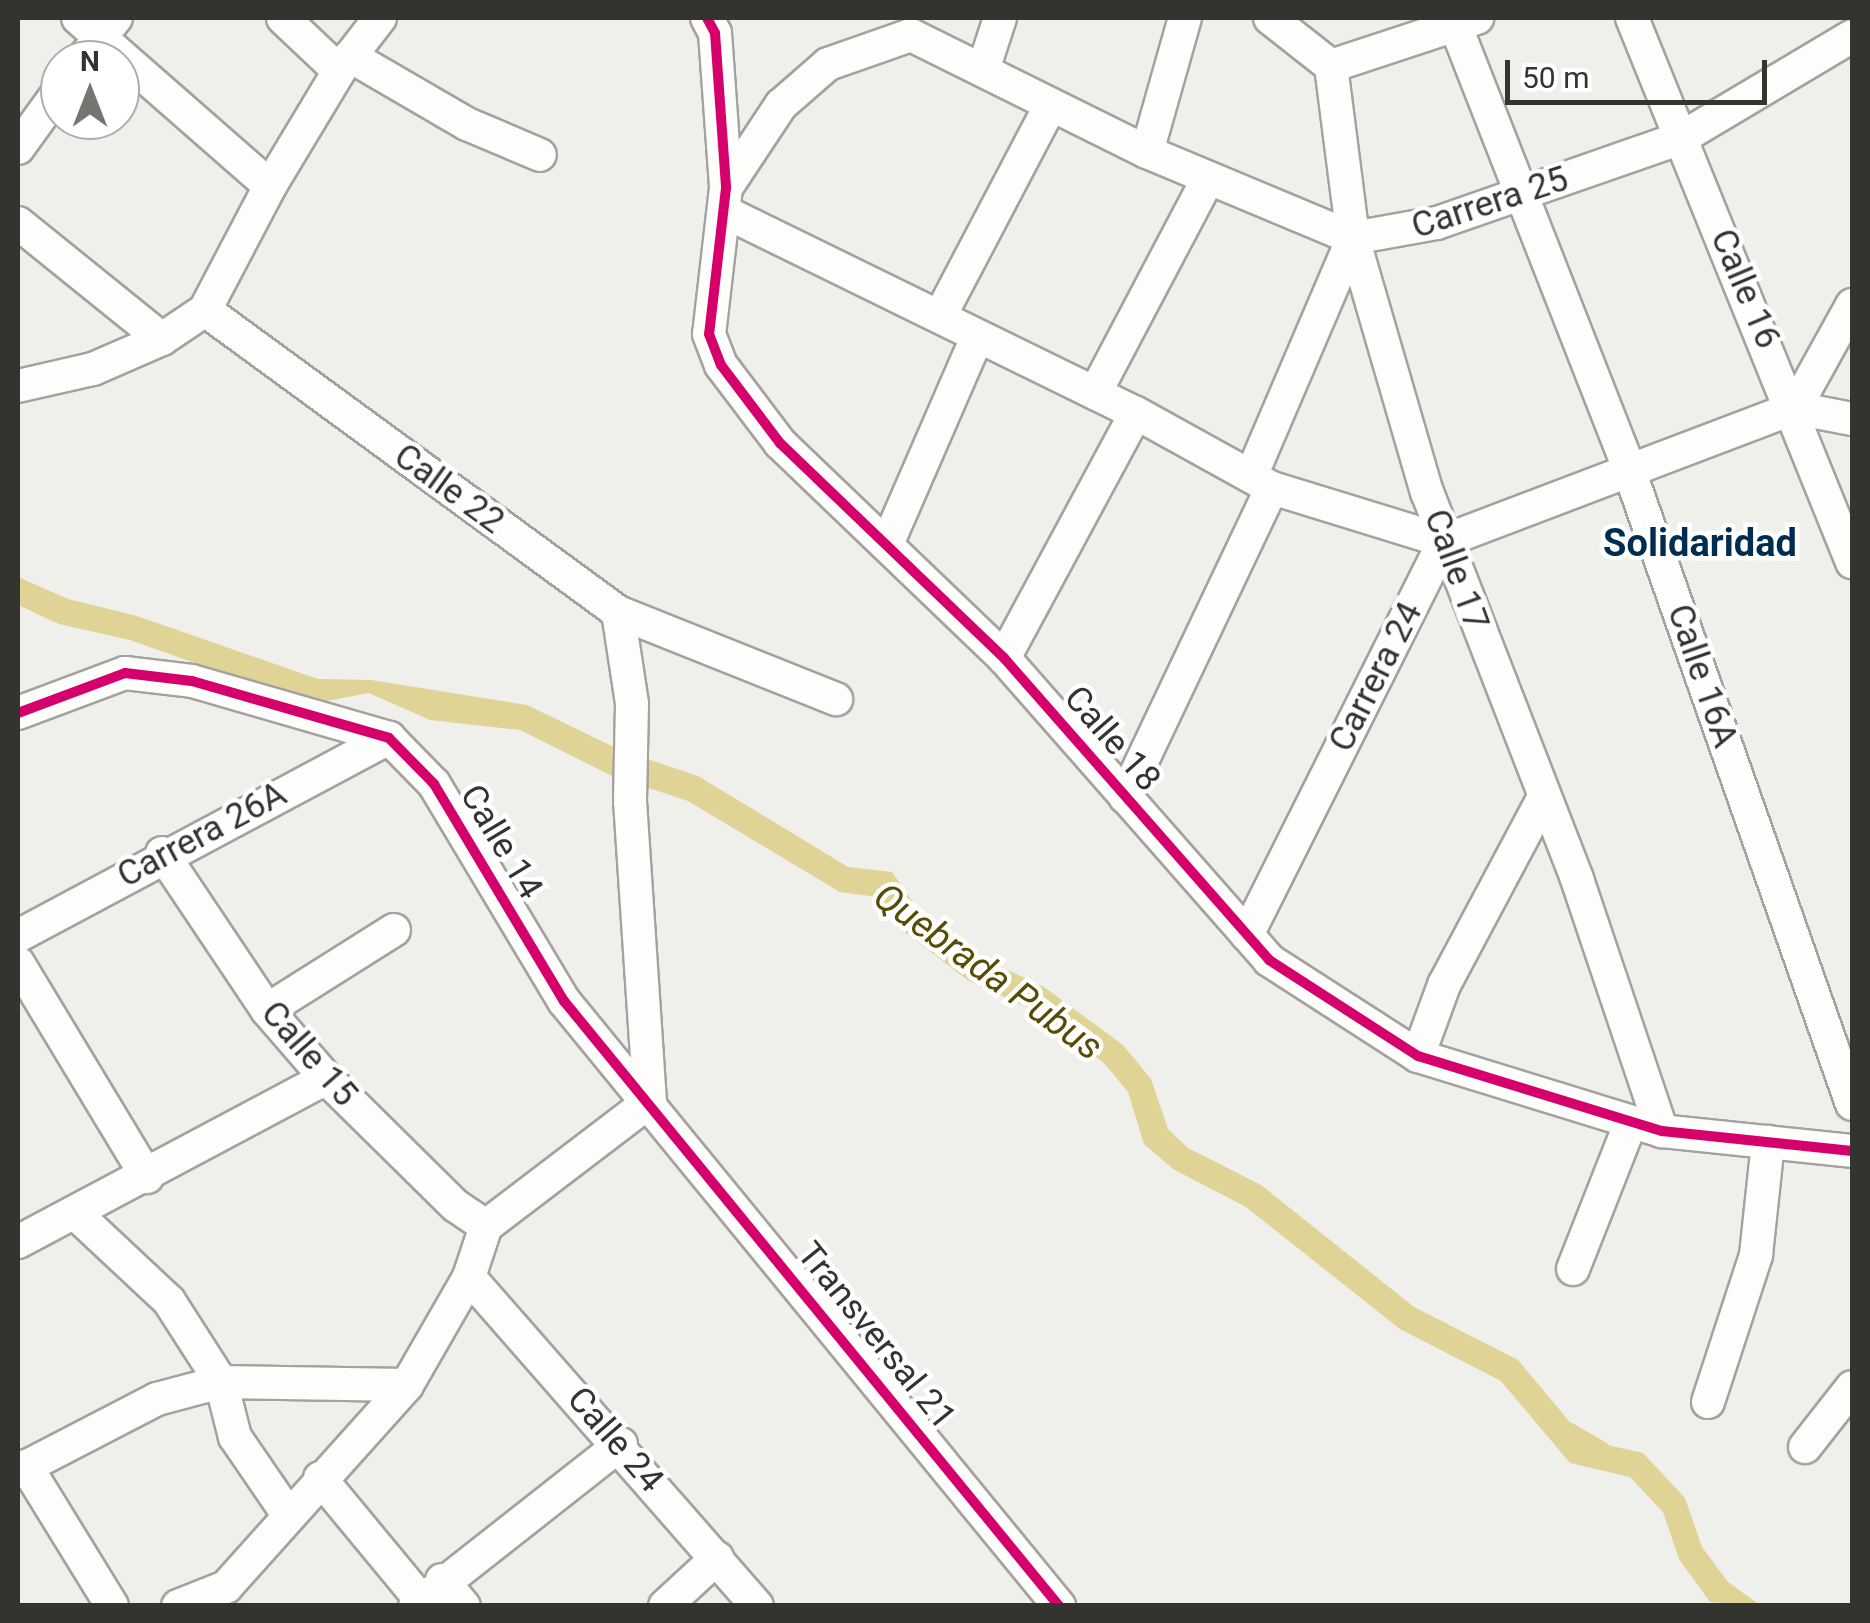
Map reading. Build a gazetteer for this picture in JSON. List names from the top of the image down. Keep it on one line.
{"streets":{"street":["Carrera 25","Calle 16","Calle 22","Calle 17","Calle 16A","Carrera 24","Calle 18","Carrera 26A","Calle 14","Calle 15","Transversal 21","Calle 24"]},"crossings":[["Carrera 25","Calle 16"],["Carrera 25","Calle 17"],["Carrera 25","Calle 16A"],["Calle 17","Carrera 24"],["Calle 17","Calle 18"],["Carrera 24","Calle 18"],["Carrera 26A","Calle 14"],["Carrera 26A","Calle 15"],["Calle 14","Transversal 21"]],"districts":["Solidaridad"],"water":["Quebrada Pubus"],"scale_bar":"50 m","north":"top"}
